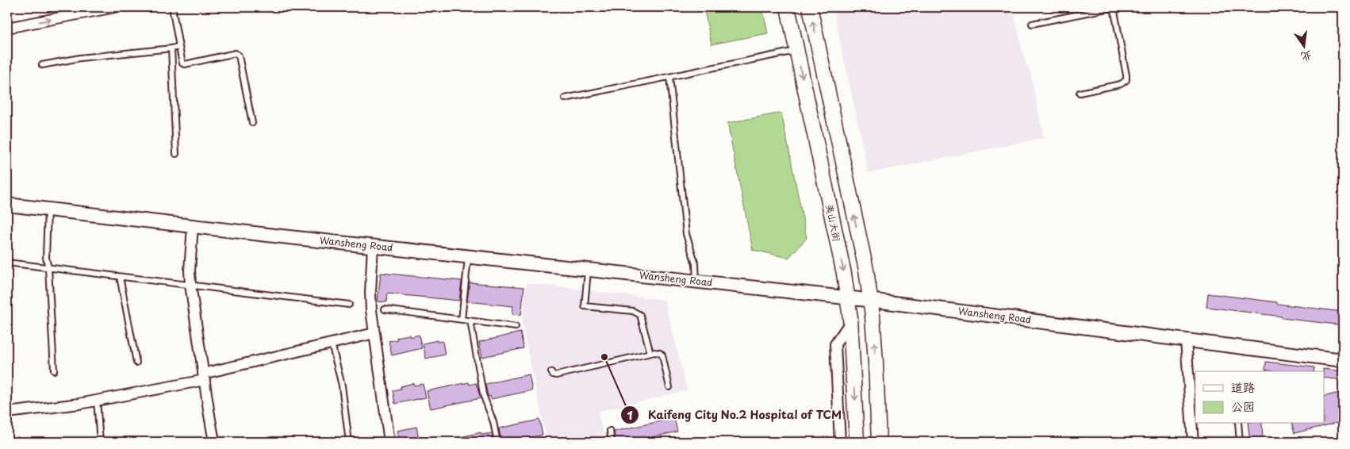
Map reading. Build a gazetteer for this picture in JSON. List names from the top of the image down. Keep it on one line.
{"streets":{"main road":["夷山大街"],"street":["Wansheng Road"]},"crossings":[["夷山大街","Wansheng Road"]],"places":["Kaifeng City No.2 Hospital of TCM"],"legend":["道路","公园"],"north":"bottom"}
